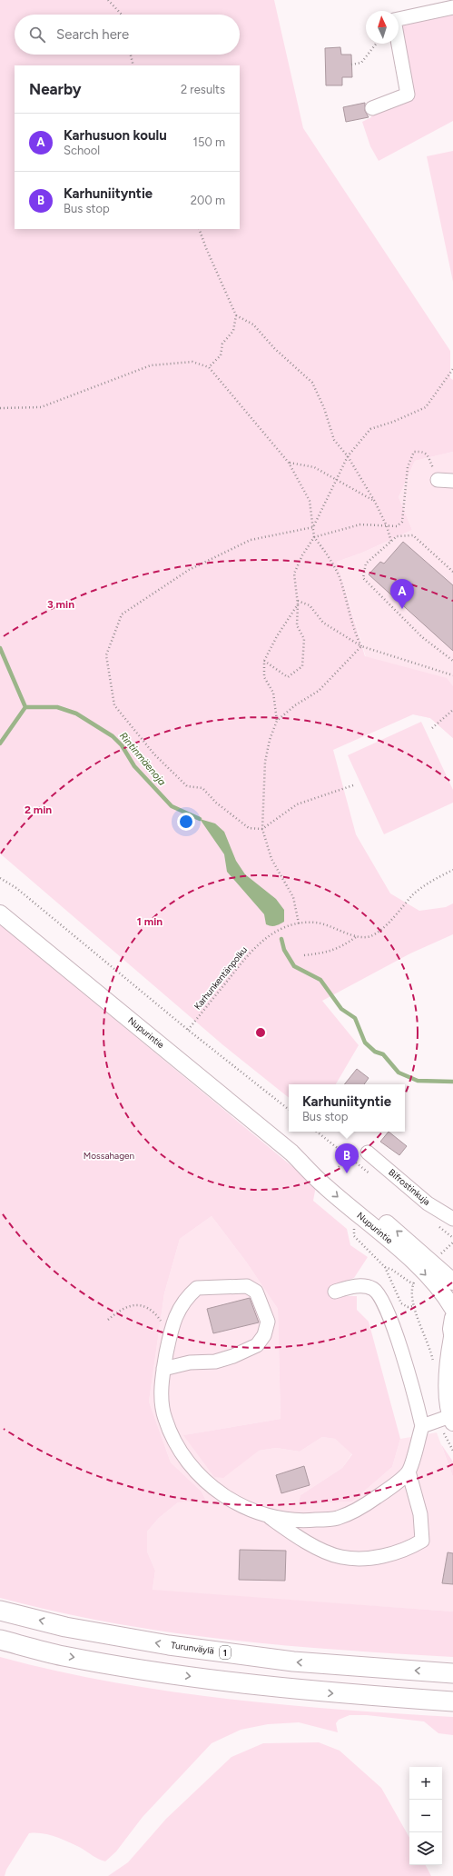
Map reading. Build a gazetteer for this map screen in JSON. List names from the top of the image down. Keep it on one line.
{"streets":{"highway":["Turunväylä","1"],"main road":["Nupurintie"],"street":["Bifrostinkuja"],"path":["Karhunkentänpolku"]},"water":["Rintinmäenoja"],"parks":["Mossahagen"],"north":"top","page":{"search":"Search here","heading":["Nearby","2 results"],"list":[{"mark":"A","name":"Karhusuon koulu","note":"School","value":"150 m"},{"mark":"B","name":"Karhuniityntie","note":"Bus stop","value":"200 m"}],"pins":["A","B"],"popup":["Karhuniityntie","Bus stop"],"map_buttons":["+","−"]},"rings":["3 min","2 min","1 min"]}
